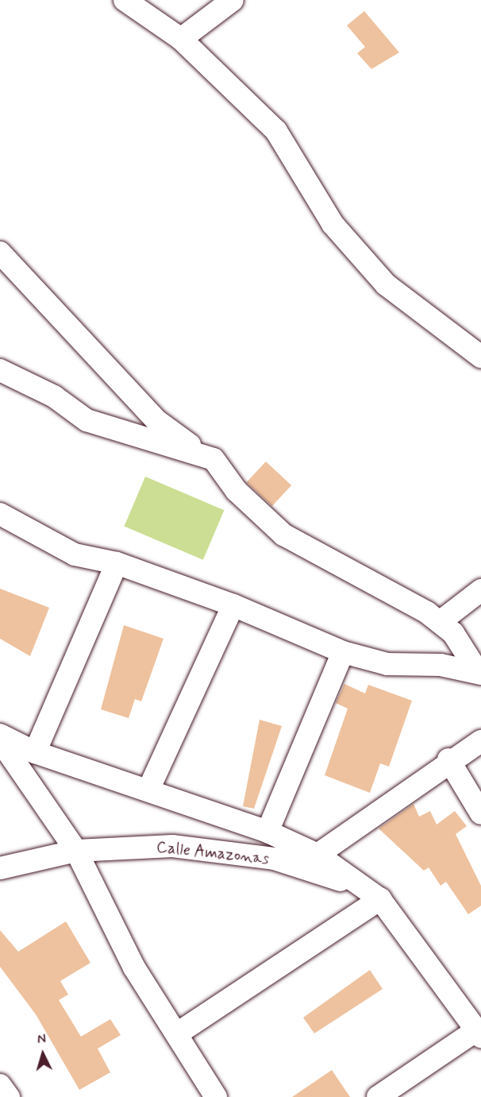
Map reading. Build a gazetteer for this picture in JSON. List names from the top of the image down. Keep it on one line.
{"streets":{"street":["Calle Amazonas"]},"north":"top"}
